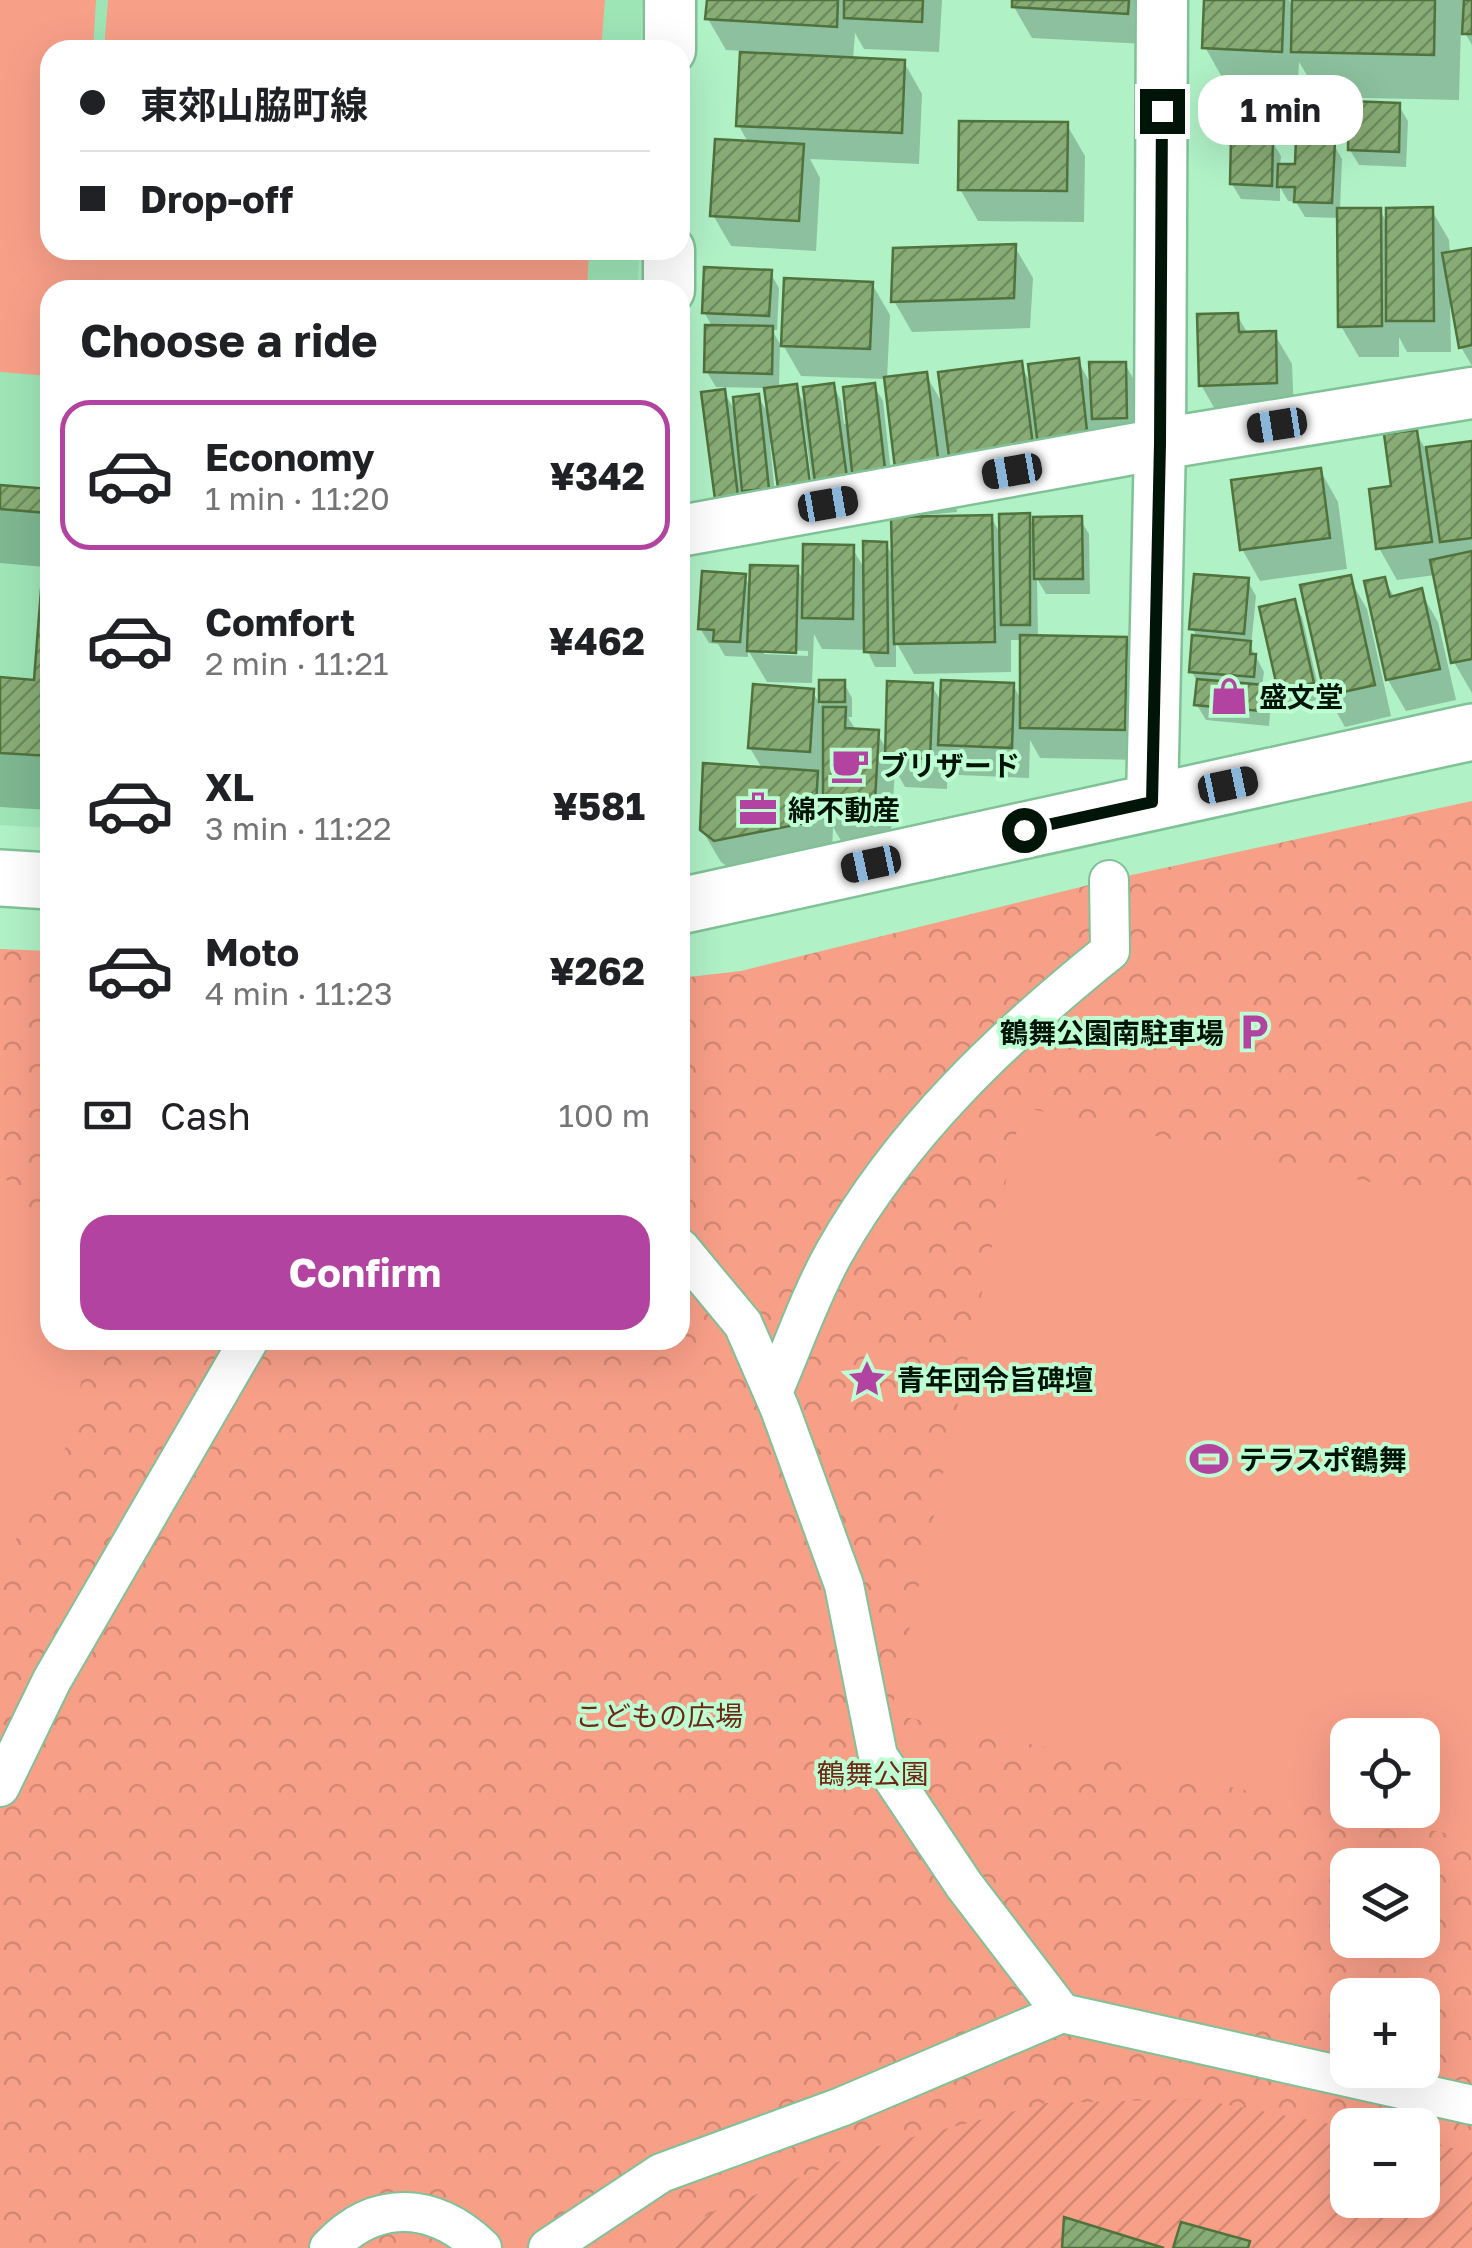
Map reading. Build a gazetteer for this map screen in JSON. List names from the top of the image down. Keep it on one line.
{"parks":["こどもの広場","鶴舞公園"],"places":{"shop":["盛文堂"],"cafe":["ブリザード"],"office":["綿不動産"],"parking":["鶴舞公園南駐車場"],"place":["青年団令旨碑壇"],"sports":["テラスポ鶴舞"]},"page":{"banner":["東郊山脇町線","Drop-off"],"bubble":"1 min","heading":"Choose a ride","list":[{"name":"Economy","note":"1 min · 11:20","value":"¥342"},{"name":"Comfort","note":"2 min · 11:21","value":"¥462"},{"name":"XL","note":"3 min · 11:22","value":"¥581"},{"name":"Moto","note":"4 min · 11:23","value":"¥262"}],"pay":["Cash","100 m"],"buttons":"Confirm","map_buttons":["+","−"]}}
